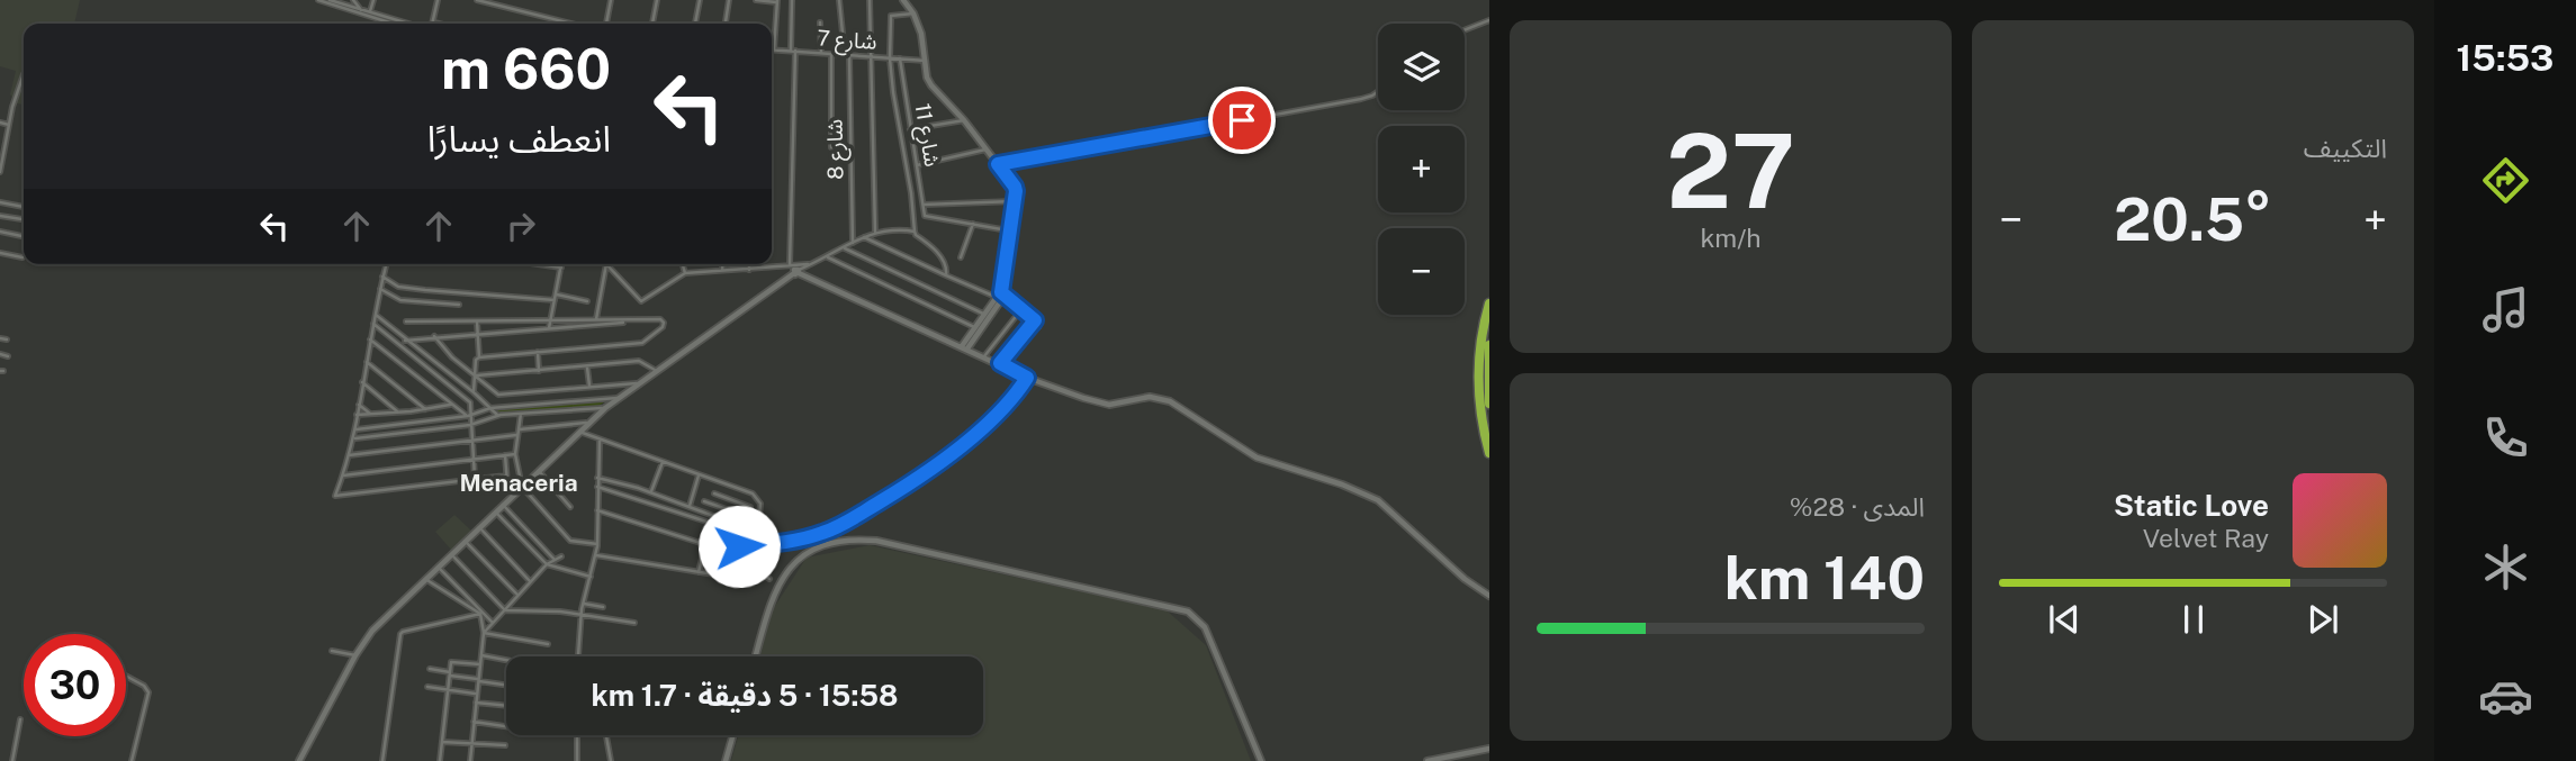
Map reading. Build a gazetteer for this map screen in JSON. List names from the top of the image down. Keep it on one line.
{"streets":{"street":["شارع 7","شارع 11","شارع 8"]},"crossings":[["شارع 7","شارع 11"],["شارع 7","شارع 8"]],"districts":["Menaceria"],"page":{"tabs":"15:53","tile":["التكييف",["27","km/h"],["المدى · 28%","140 km"]],"map_buttons":["+","−"],"turn":["660 m","انعطف يسارًا"],"heat":["−","20.5°","+"],"song":["Static Love","Velvet Ray"],"limit":"30","trip":"15:58 · 5 دقيقة · 1.7 km"}}
